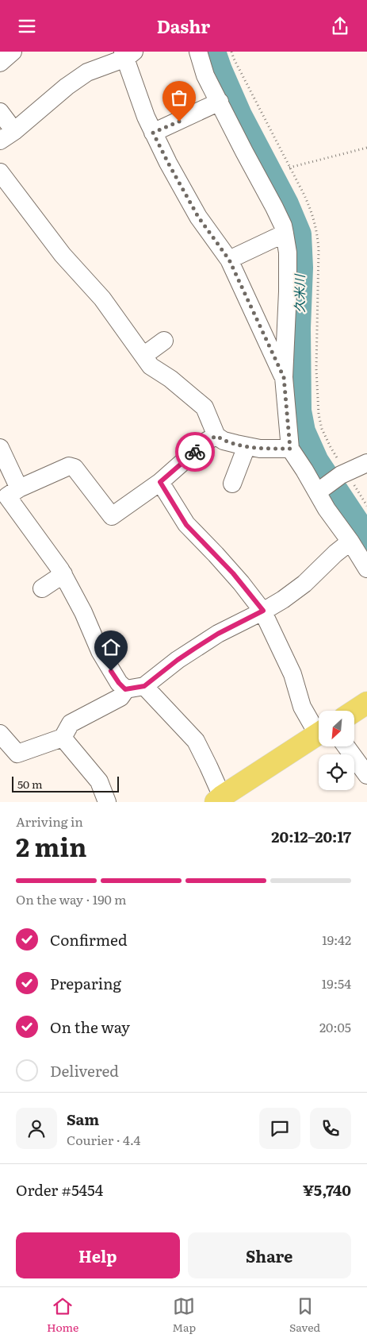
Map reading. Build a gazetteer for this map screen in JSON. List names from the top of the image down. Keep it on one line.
{"water":["久米川"],"scale_bar":"50 m","north":"bottom left","page":{"header":"Dashr","scale":"50 m","heading":["2 min","Arriving in","20:12–20:17"],"panel":["Sam","Courier · 4.4","Order #5454","¥5,740"],"bar":"On the way · 190 m","list":[["Confirmed","19:42"],["Preparing","19:54"],["On the way","20:05"],"Delivered"],"buttons":["Help","Share"],"tabs":["Home","Map","Saved"]}}
